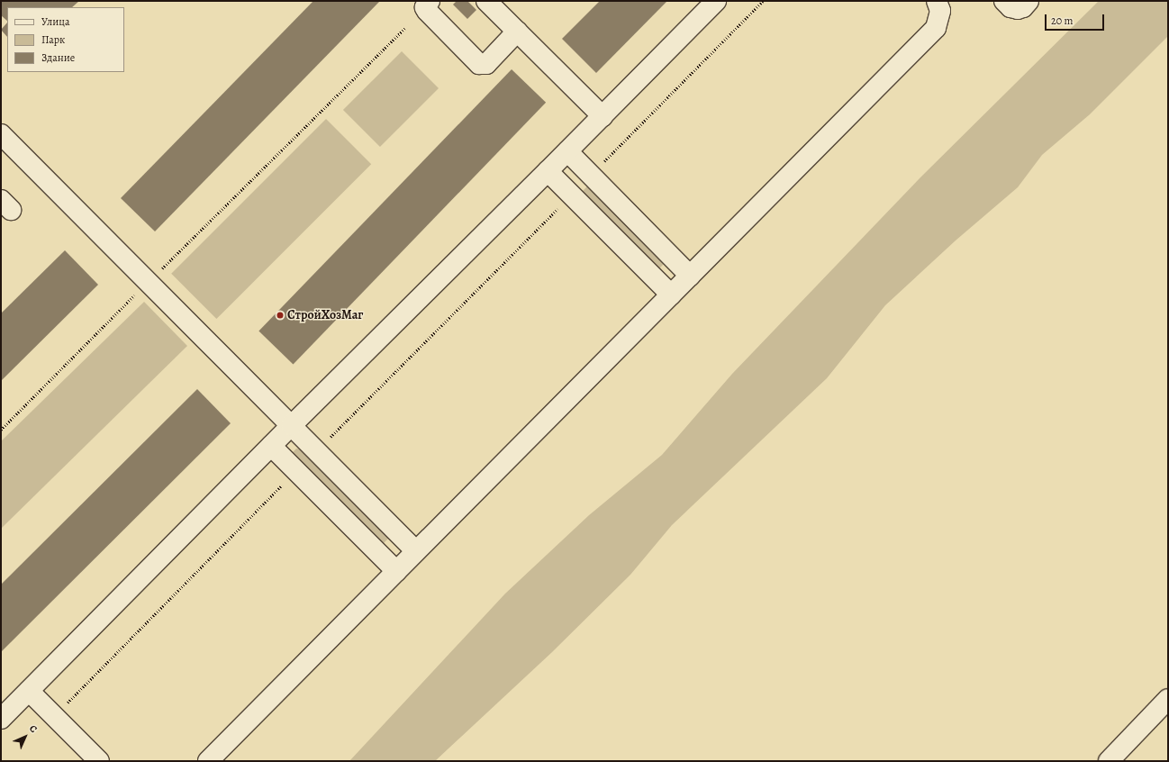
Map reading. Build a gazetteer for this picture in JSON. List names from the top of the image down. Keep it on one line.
{"places":["СтройХозМаг"],"legend":["Улица","Парк","Здание"],"scale_bar":"20 m","north":"top right"}
